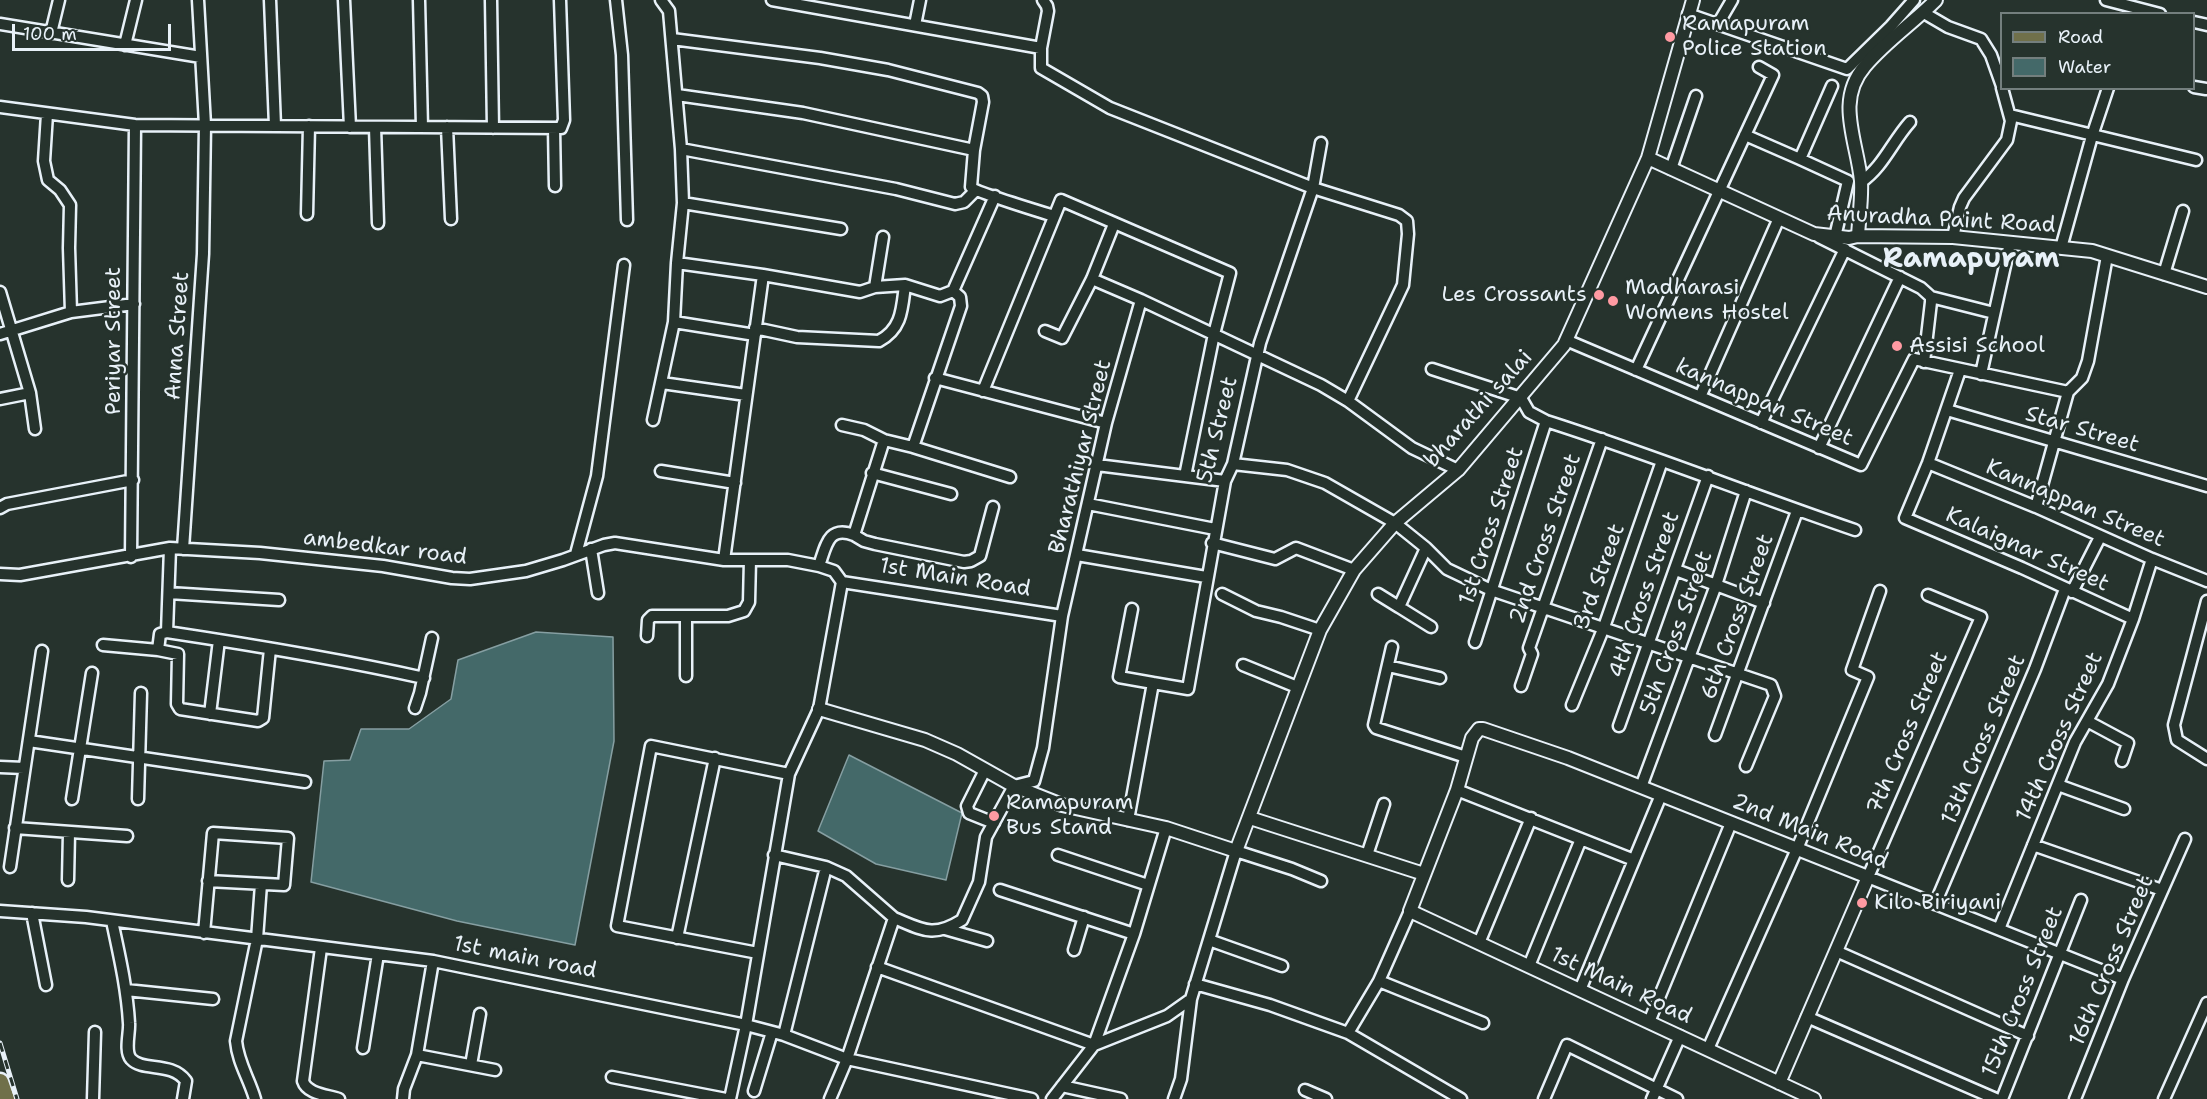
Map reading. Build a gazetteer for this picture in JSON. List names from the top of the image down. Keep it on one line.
{"streets":{"street":["Anuradha Paint Road","Anna Street","Periyar Street","kannappan Street","bharathi salai","5th Street","Star Street","Bharathiyar Street","Kannappan Street","1st Cross Street","2nd Cross Street","ambedkar road","Kalaignar Street","3rd Street","1st Main Road","4th Cross Street","6th Cross Street","5th Cross Street","7th Cross Street","14th Cross Street","13th Cross Street","2nd Main Road","1st main road","16th Cross Street","15th Cross Street"]},"crossings":[["Anuradha Paint Road","bharathi salai"],["Anna Street","ambedkar road"],["Periyar Street","ambedkar road"],["kannappan Street","bharathi salai"],["Bharathiyar Street","1st Main Road"],["Kannappan Street","Kalaignar Street"],["Kannappan Street","14th Cross Street"],["Kannappan Street","13th Cross Street"],["ambedkar road","1st Main Road"],["Kalaignar Street","14th Cross Street"],["Kalaignar Street","13th Cross Street"],["1st Main Road","7th Cross Street"],["5th Cross Street","2nd Main Road"],["7th Cross Street","2nd Main Road"],["14th Cross Street","2nd Main Road"],["13th Cross Street","2nd Main Road"],["2nd Main Road","16th Cross Street"],["2nd Main Road","15th Cross Street"]],"districts":["Ramapuram"],"places":["Ramapuram Police Station","Les Crossants","Madharasi Womens Hostel","Assisi School","Ramapuram Bus Stand","Kilo Biriyani"],"legend":["Road","Water"],"scale_bar":"100 m"}
